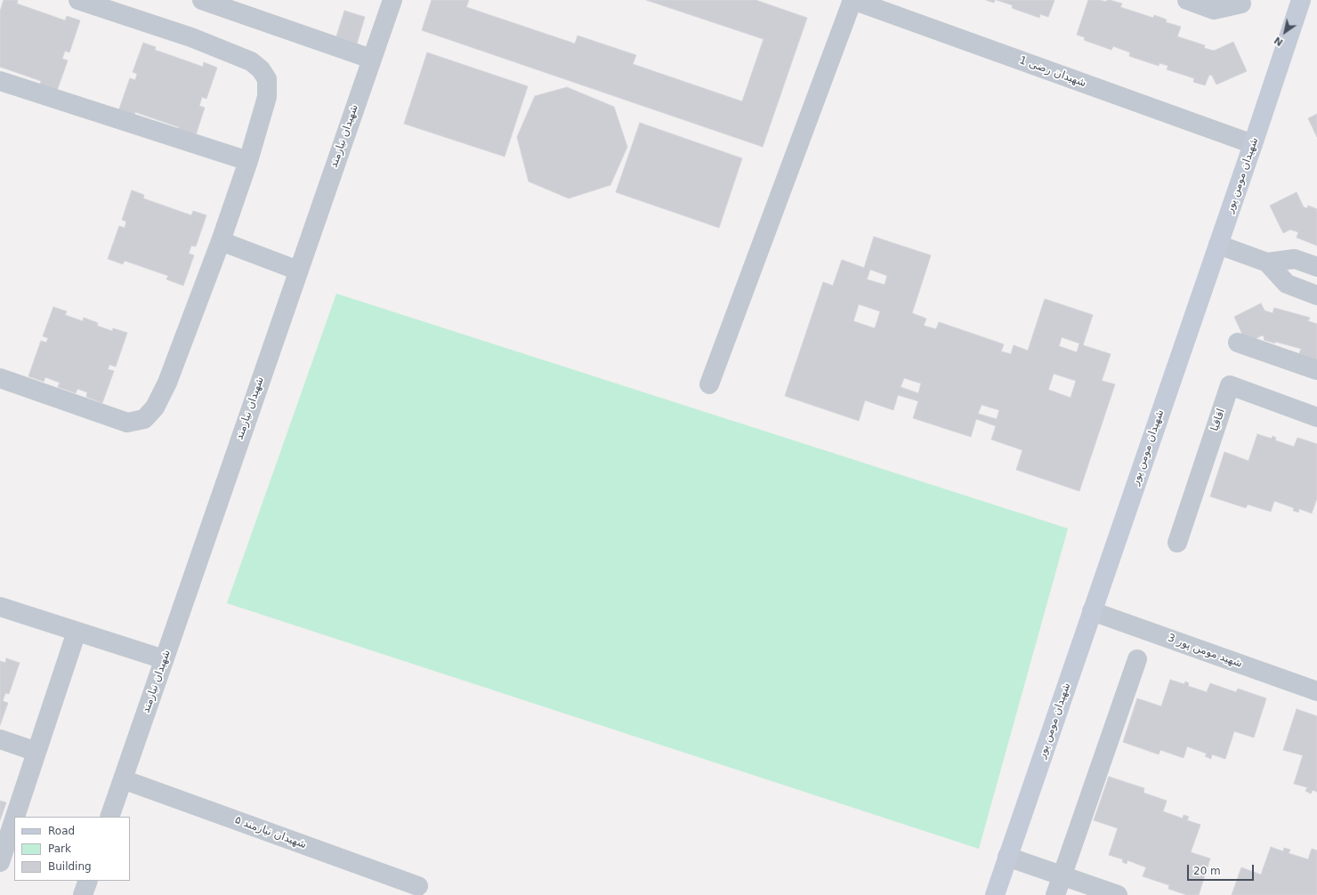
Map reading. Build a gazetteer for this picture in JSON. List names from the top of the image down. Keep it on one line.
{"streets":{"street":["شهیدان رضی 1","شهیدان نیازمند","شهیدان مومن پور","اقاقیا","شهید مومن پور 3","شهیدان نیازمند ۵"]},"crossings":[["شهیدان رضی 1","شهیدان مومن پور"],["شهیدان نیازمند","شهیدان نیازمند ۵"],["شهیدان مومن پور","شهید مومن پور 3"]],"legend":["Road","Park","Building"],"scale_bar":"20 m","north":"bottom left"}
